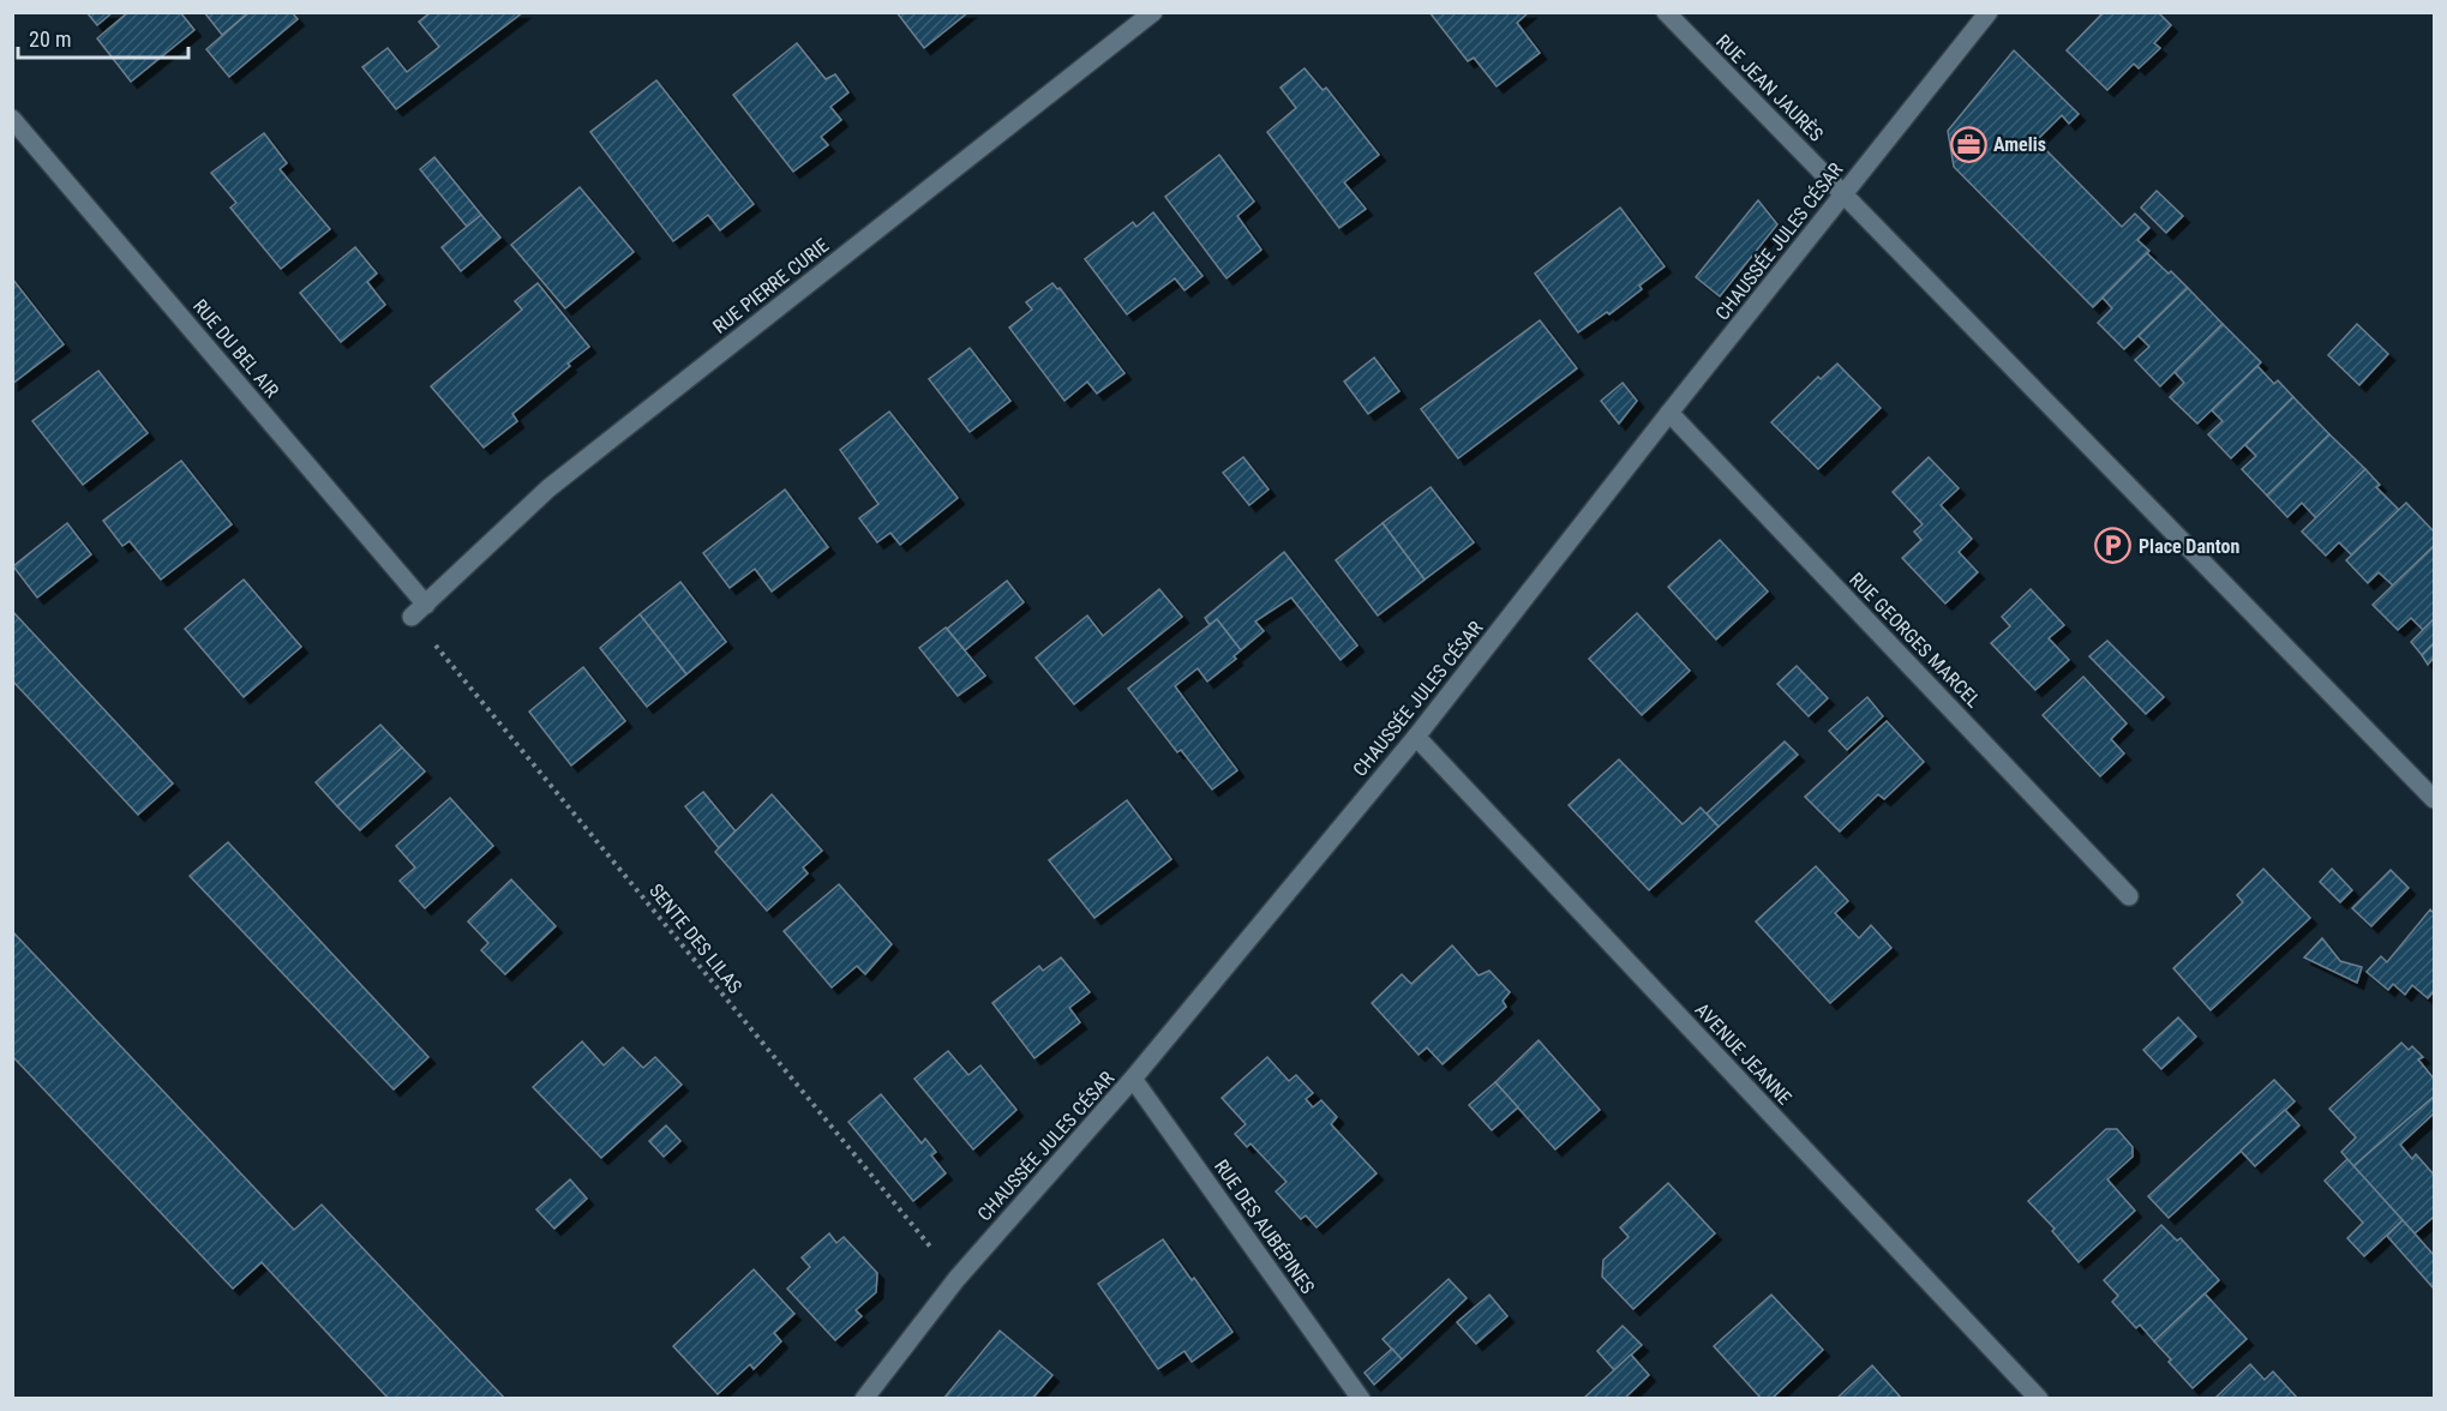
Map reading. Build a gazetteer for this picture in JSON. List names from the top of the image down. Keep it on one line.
{"streets":{"street":["RUE JEAN JAURÈS","CHAUSSÉE JULES CÉSAR","RUE PIERRE CURIE","RUE DU BEL AIR","RUE GEORGES MARCEL","AVENUE JEANNE","RUE DES AUBÉPINES"],"path":["SENTE DES LILAS"]},"crossings":[["RUE JEAN JAURÈS","CHAUSSÉE JULES CÉSAR"],["CHAUSSÉE JULES CÉSAR","RUE GEORGES MARCEL"],["CHAUSSÉE JULES CÉSAR","SENTE DES LILAS"],["CHAUSSÉE JULES CÉSAR","AVENUE JEANNE"],["CHAUSSÉE JULES CÉSAR","RUE DES AUBÉPINES"],["RUE PIERRE CURIE","RUE DU BEL AIR"],["RUE PIERRE CURIE","SENTE DES LILAS"],["RUE DU BEL AIR","SENTE DES LILAS"]],"places":{"office":["Amelis"],"parking":["Place Danton"]},"scale_bar":"20 m"}
